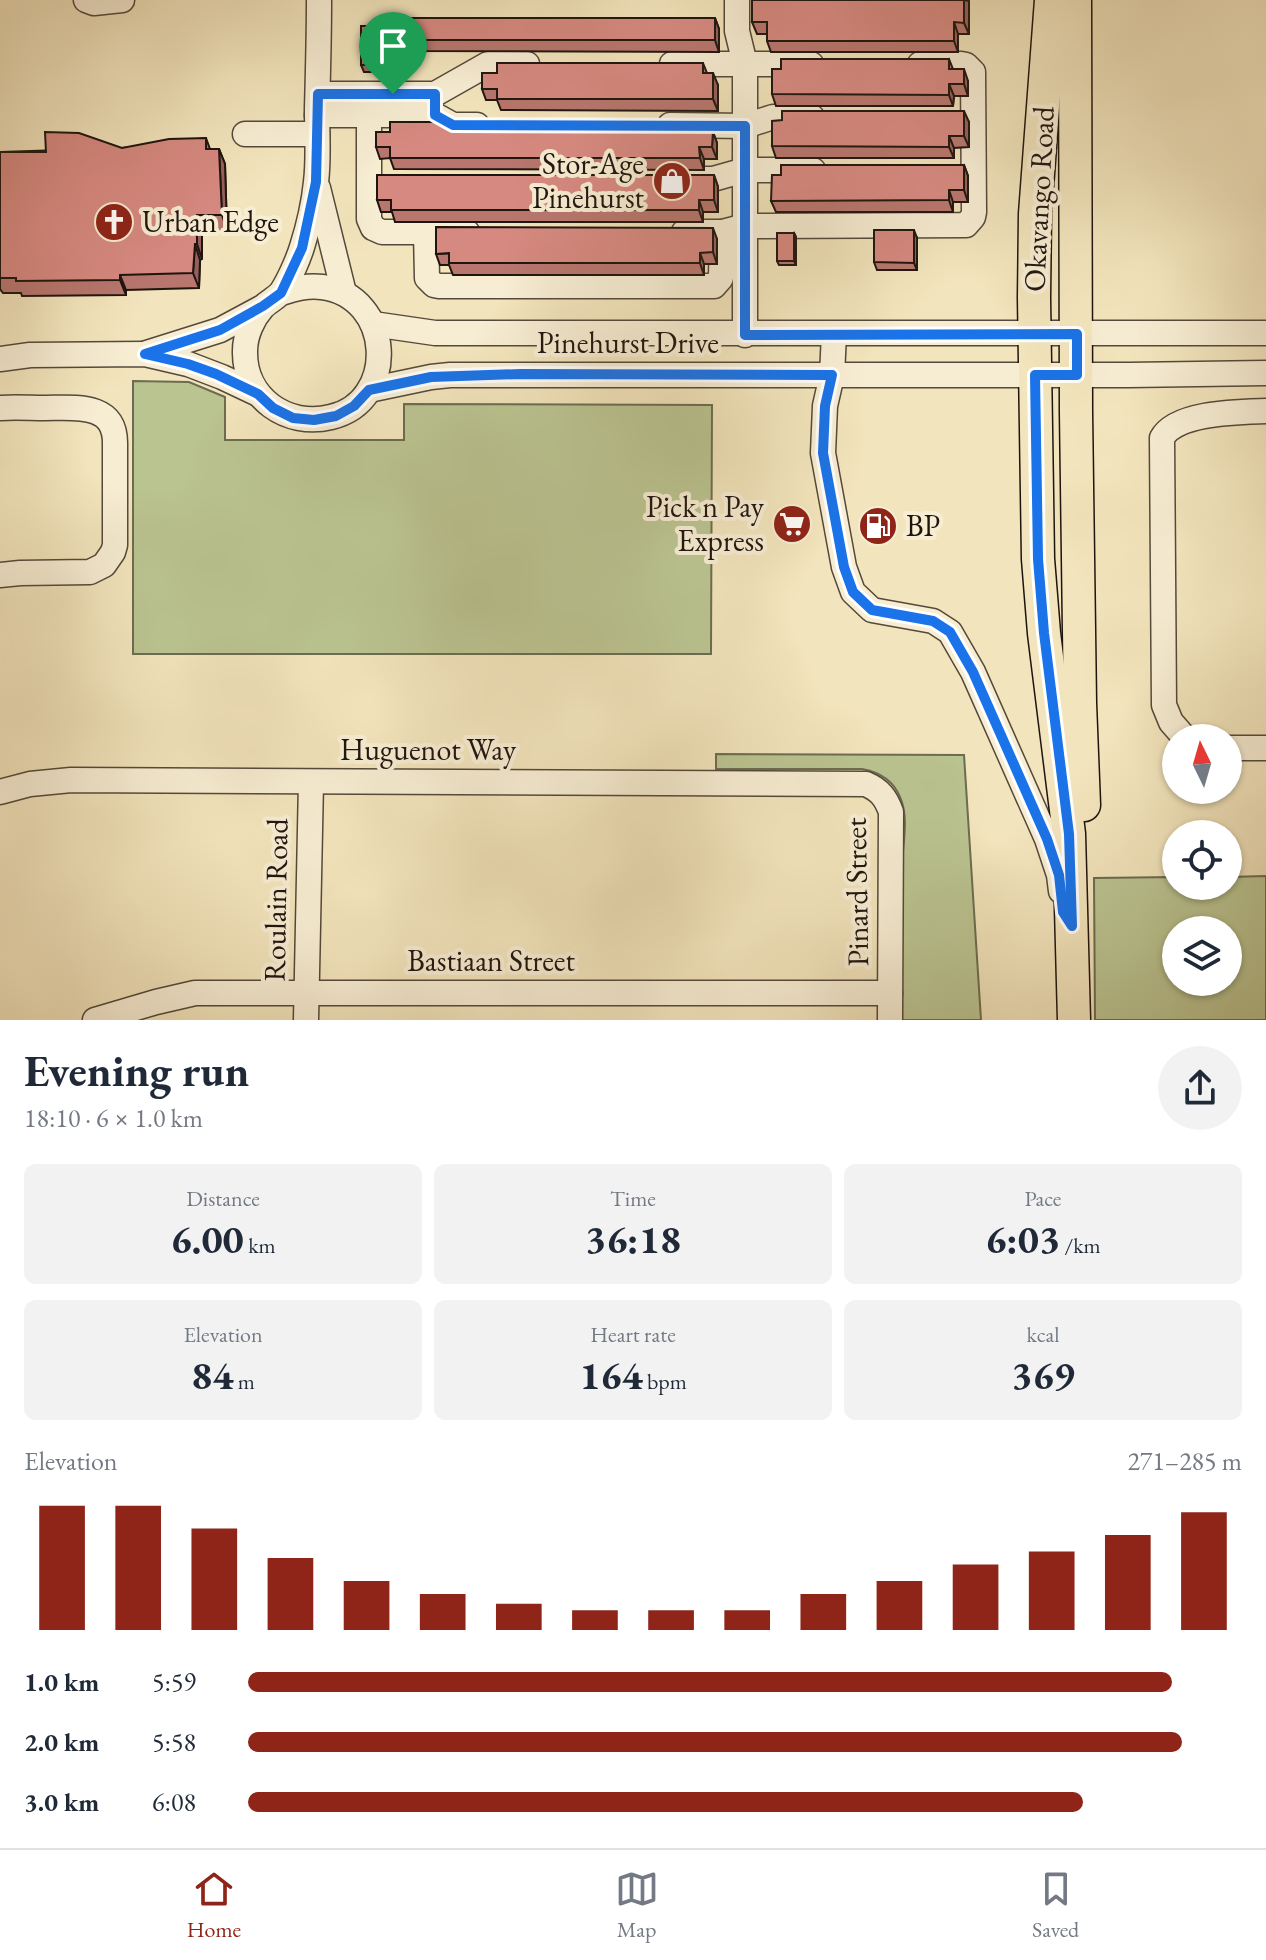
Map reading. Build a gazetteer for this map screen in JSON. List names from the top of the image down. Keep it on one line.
{"streets":{"main road":["Okavango Road"],"street":["Pinehurst Drive","Huguenot Way","Pinard Street","Roulain Road","Bastiaan Street"]},"crossings":[["Okavango Road","Pinehurst Drive"],["Huguenot Way","Pinard Street"],["Huguenot Way","Roulain Road"],["Pinard Street","Bastiaan Street"],["Roulain Road","Bastiaan Street"]],"places":{"shop":["Stor-Age Pinehurst"],"church":["Urban Edge"],"supermarket":["Pick n Pay Express"],"fuel station":["BP"]},"north":"top","page":{"heading":["Evening run","18:10 · 6 × 1.0 km"],"stats":[["Distance","6.00 km"],["Time","36:18"],["Pace","6:03 /km"],["Elevation","84 m"],["Heart rate","164 bpm"],["kcal","369"]],"chart":["Elevation","271–285 m"],"list":[{"name":"1.0 km","note":"5:59"},{"name":"2.0 km","note":"5:58"},{"name":"3.0 km","note":"6:08"}],"tabs":["Home","Map","Saved"]}}
